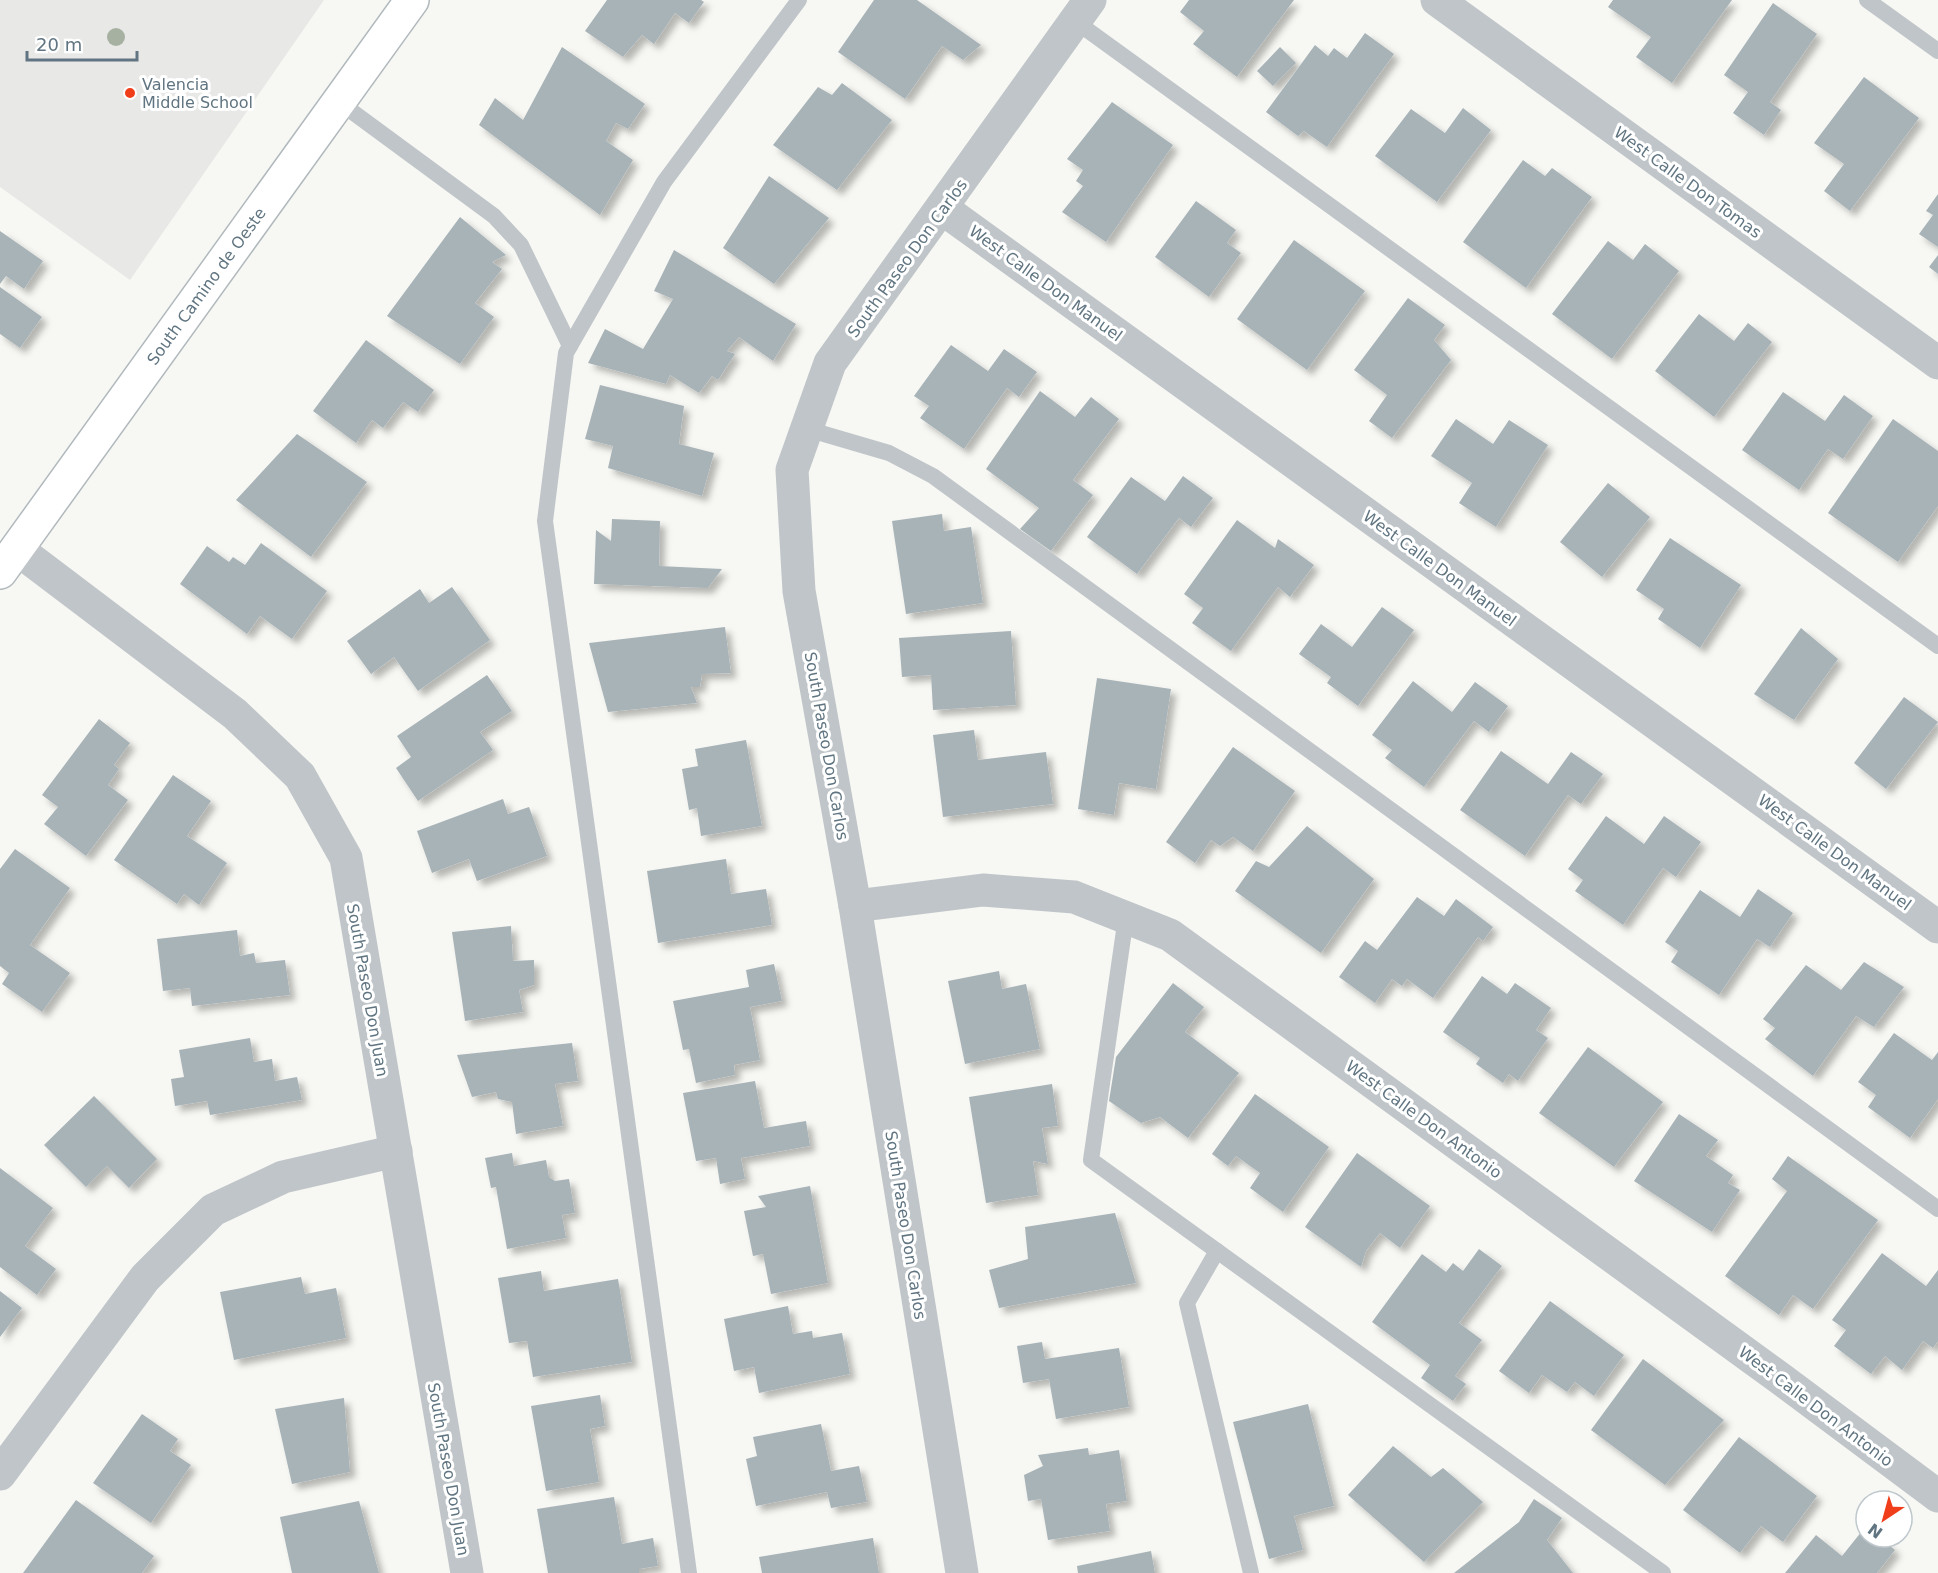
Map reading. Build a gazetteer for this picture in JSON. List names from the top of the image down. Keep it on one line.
{"streets":{"street":["West Calle Don Tomas","South Paseo Don Carlos","West Calle Don Manuel","South Camino de Oeste","South Paseo Don Juan","West Calle Don Antonio"]},"crossings":[["South Paseo Don Carlos","West Calle Don Manuel"],["South Paseo Don Carlos","West Calle Don Antonio"],["South Camino de Oeste","South Paseo Don Juan"]],"places":["Valencia Middle School"],"scale_bar":"20 m","north":"bottom left"}
